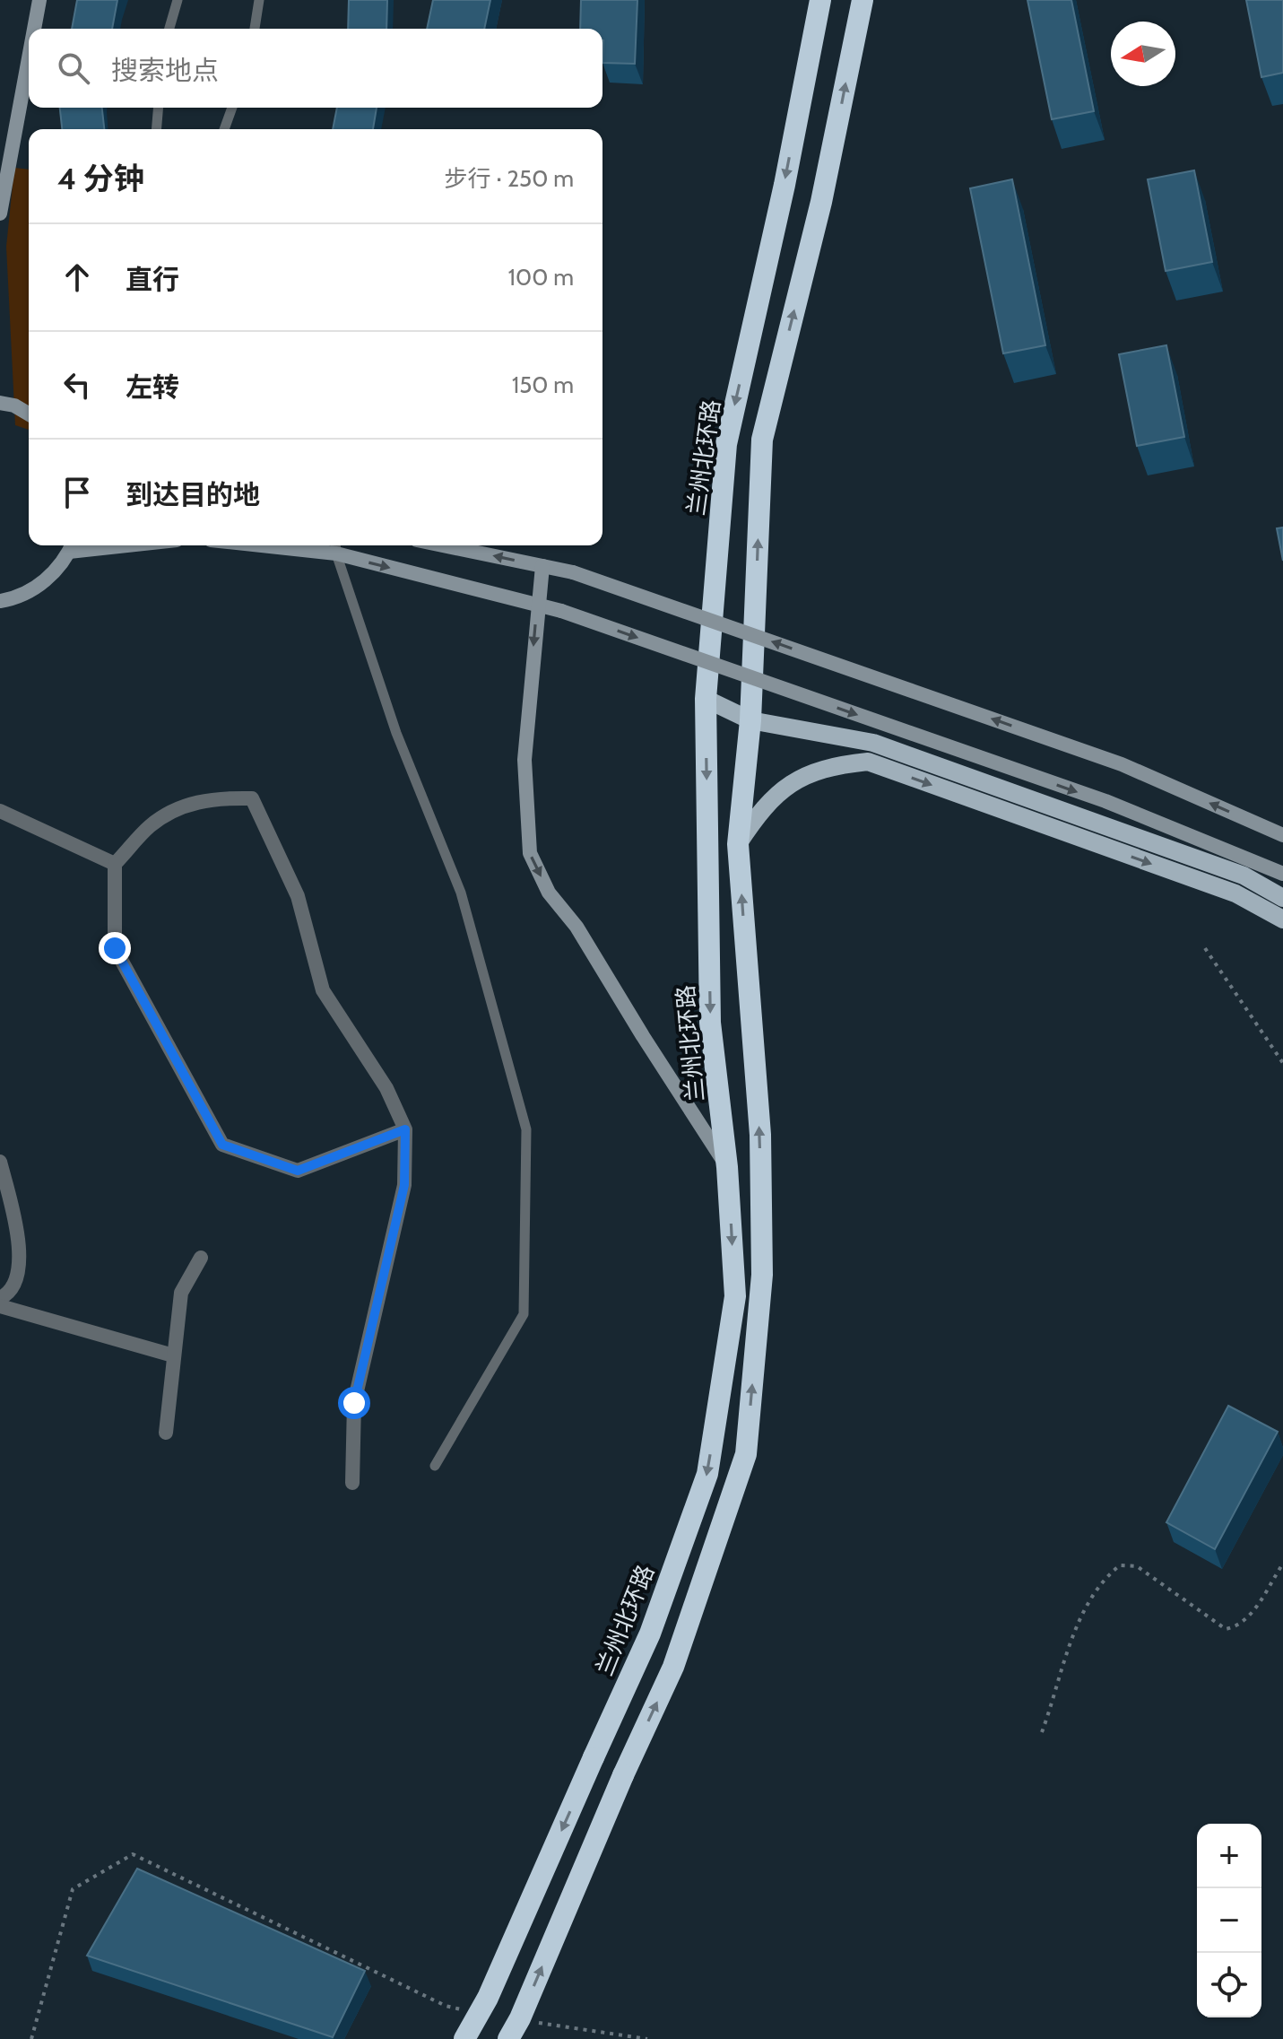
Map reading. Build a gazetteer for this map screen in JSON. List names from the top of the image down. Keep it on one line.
{"streets":{"highway":["兰州北环路"]},"north":"left","page":{"search":"搜索地点","heading":["4 分钟","步行 · 250 m"],"list":[["直行","100 m"],["左转","150 m"],"到达目的地"],"map_buttons":["+","−"]}}
